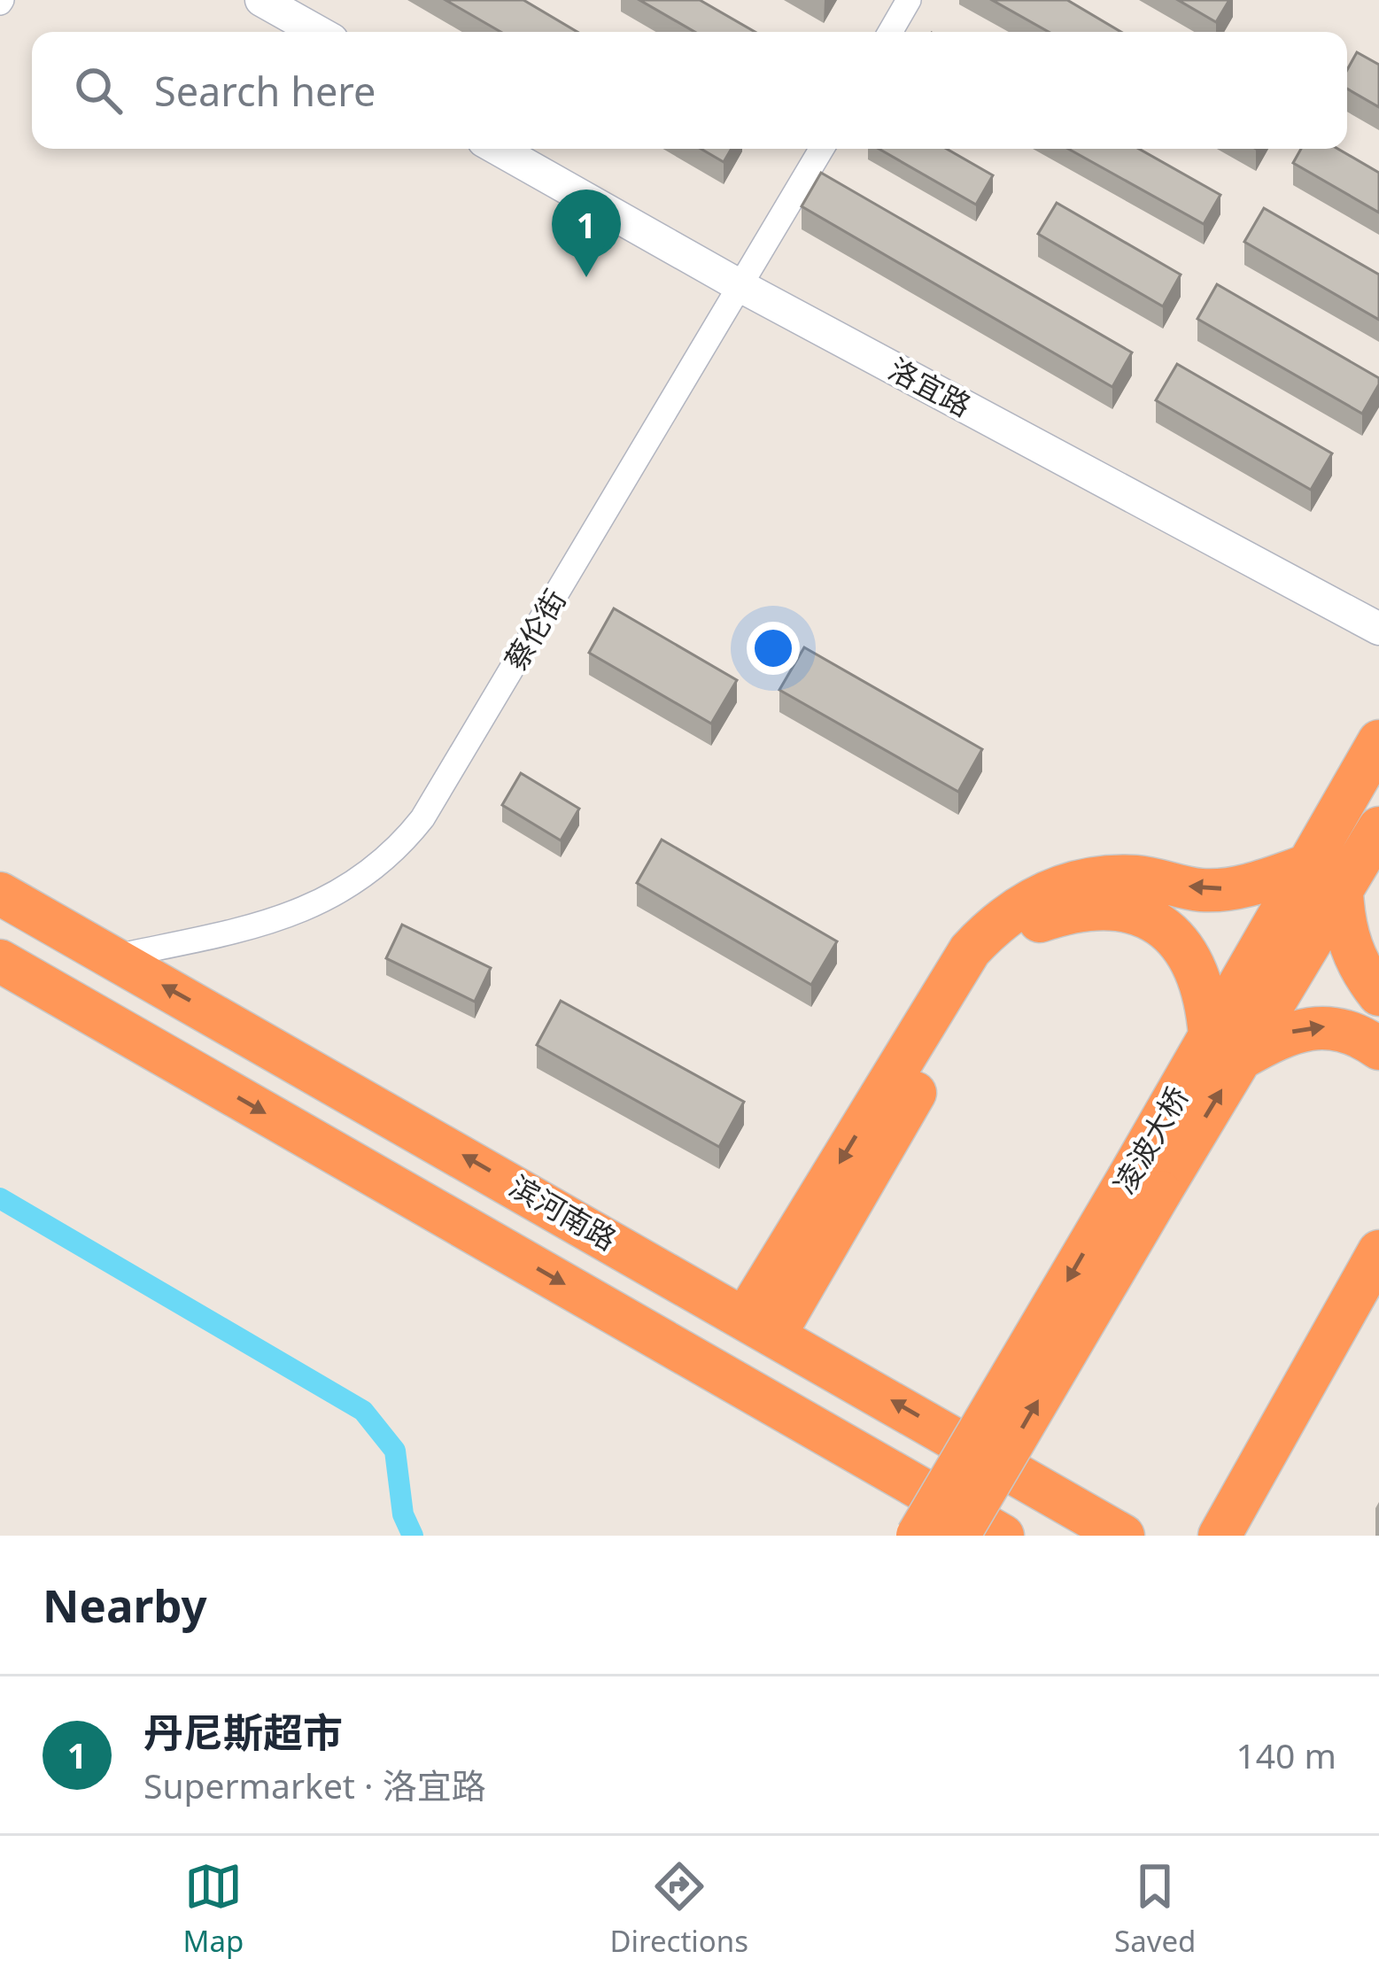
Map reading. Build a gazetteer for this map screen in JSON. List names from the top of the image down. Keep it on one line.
{"streets":{"highway":["凌波大桥","滨河南路"],"street":["洛宜路","蔡伦街"]},"crossings":[["洛宜路","蔡伦街"],["蔡伦街","滨河南路"]],"page":{"search":"Search here","pins":"1","heading":"Nearby","list":[{"mark":"1","name":"丹尼斯超市","note":"Supermarket · 洛宜路","value":"140 m"}],"nav":["Map","Directions","Saved"]}}
